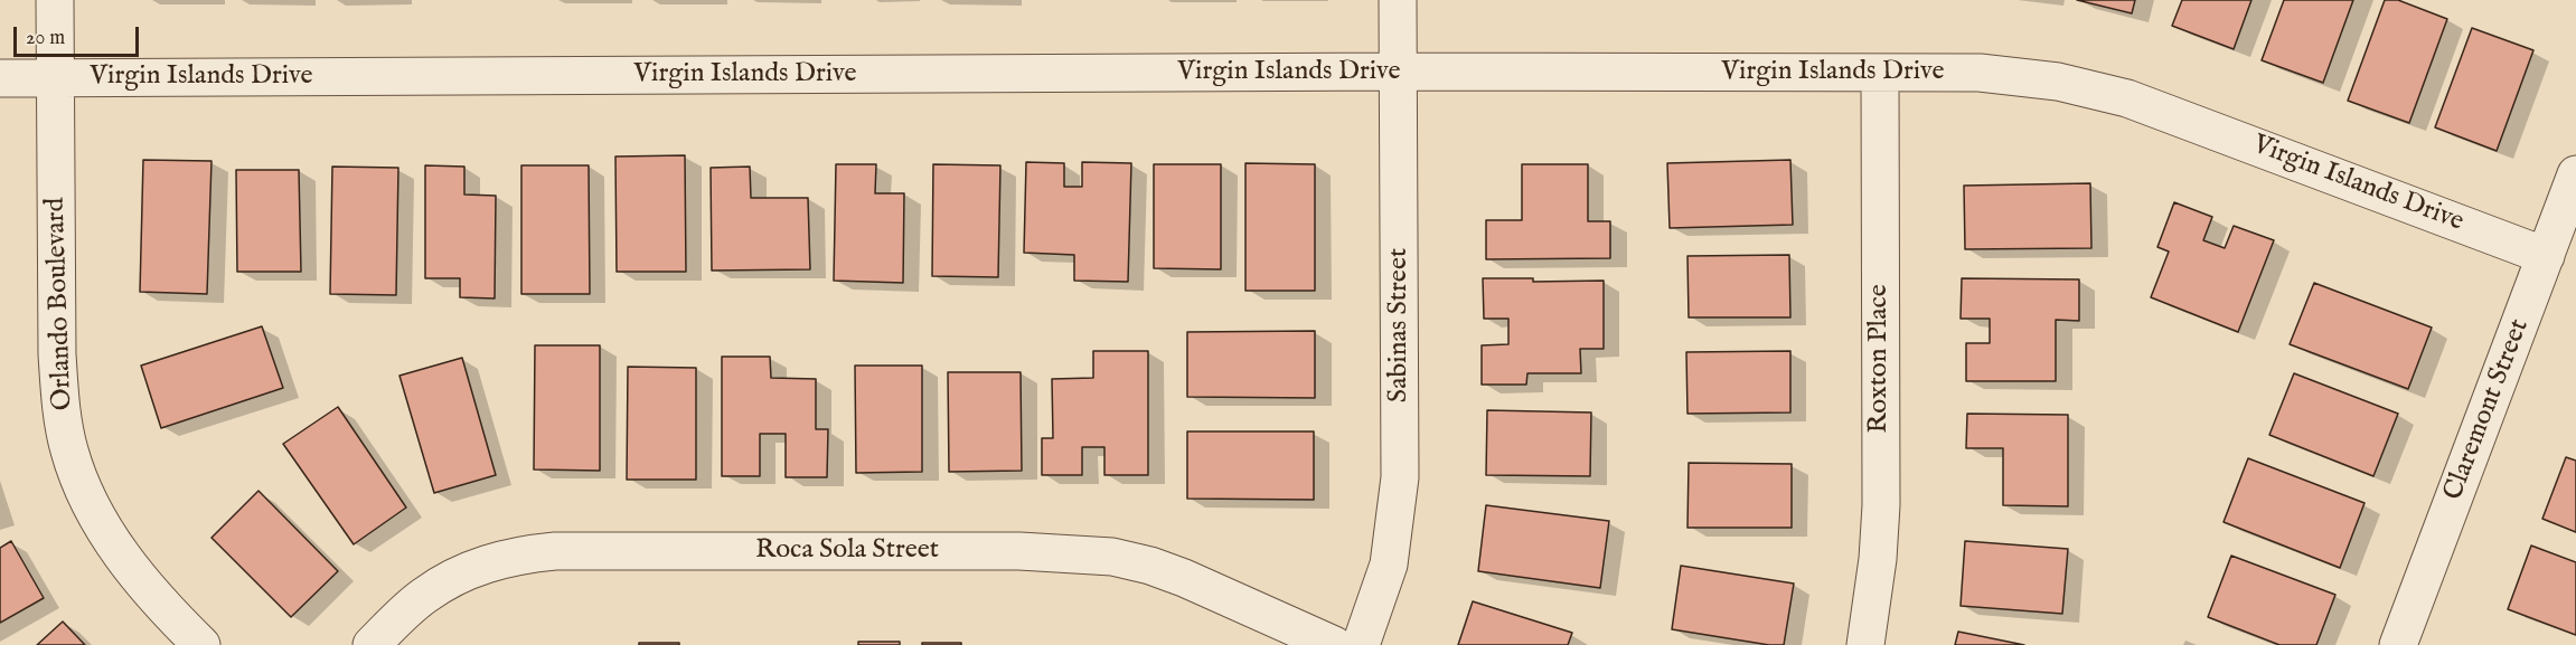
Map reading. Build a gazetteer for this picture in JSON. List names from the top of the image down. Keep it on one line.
{"streets":{"street":["Virgin Islands Drive","Orlando Boulevard","Sabinas Street","Roxton Place","Claremont Street","Roca Sola Street"]},"crossings":[["Virgin Islands Drive","Orlando Boulevard"],["Virgin Islands Drive","Sabinas Street"],["Virgin Islands Drive","Roxton Place"],["Virgin Islands Drive","Claremont Street"]],"scale_bar":"20 m"}
